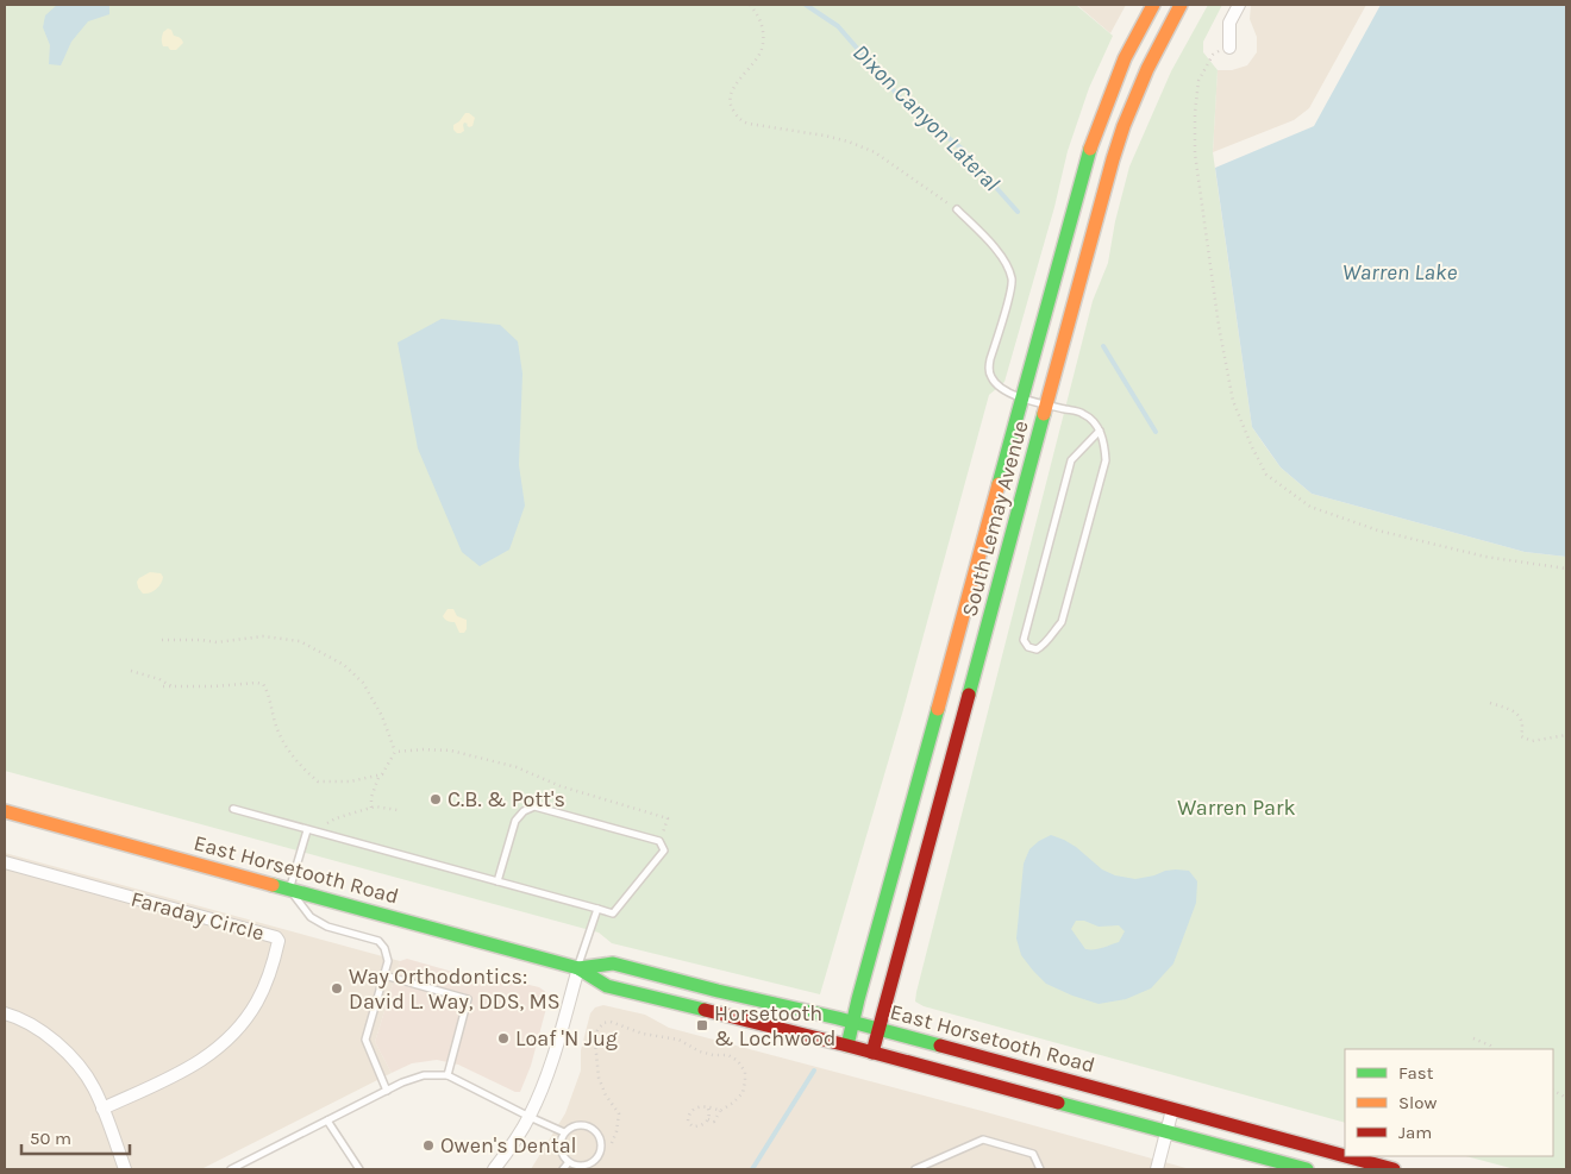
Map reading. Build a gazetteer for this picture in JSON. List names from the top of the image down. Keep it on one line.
{"streets":{"main road":["South Lemay Avenue","East Horsetooth Road"],"street":["Faraday Circle"]},"crossings":[["South Lemay Avenue","East Horsetooth Road"]],"water":["Dixon Canyon Lateral","Warren Lake"],"parks":["Warren Park"],"places":{"other":["C.B. & Pott's","Way Orthodontics: David L. Way, DDS, MS","Loaf 'N Jug","Owen's Dental"],"transit":["Horsetooth & Lochwood"]},"legend":["Fast","Slow","Jam"],"scale_bar":"50 m"}
